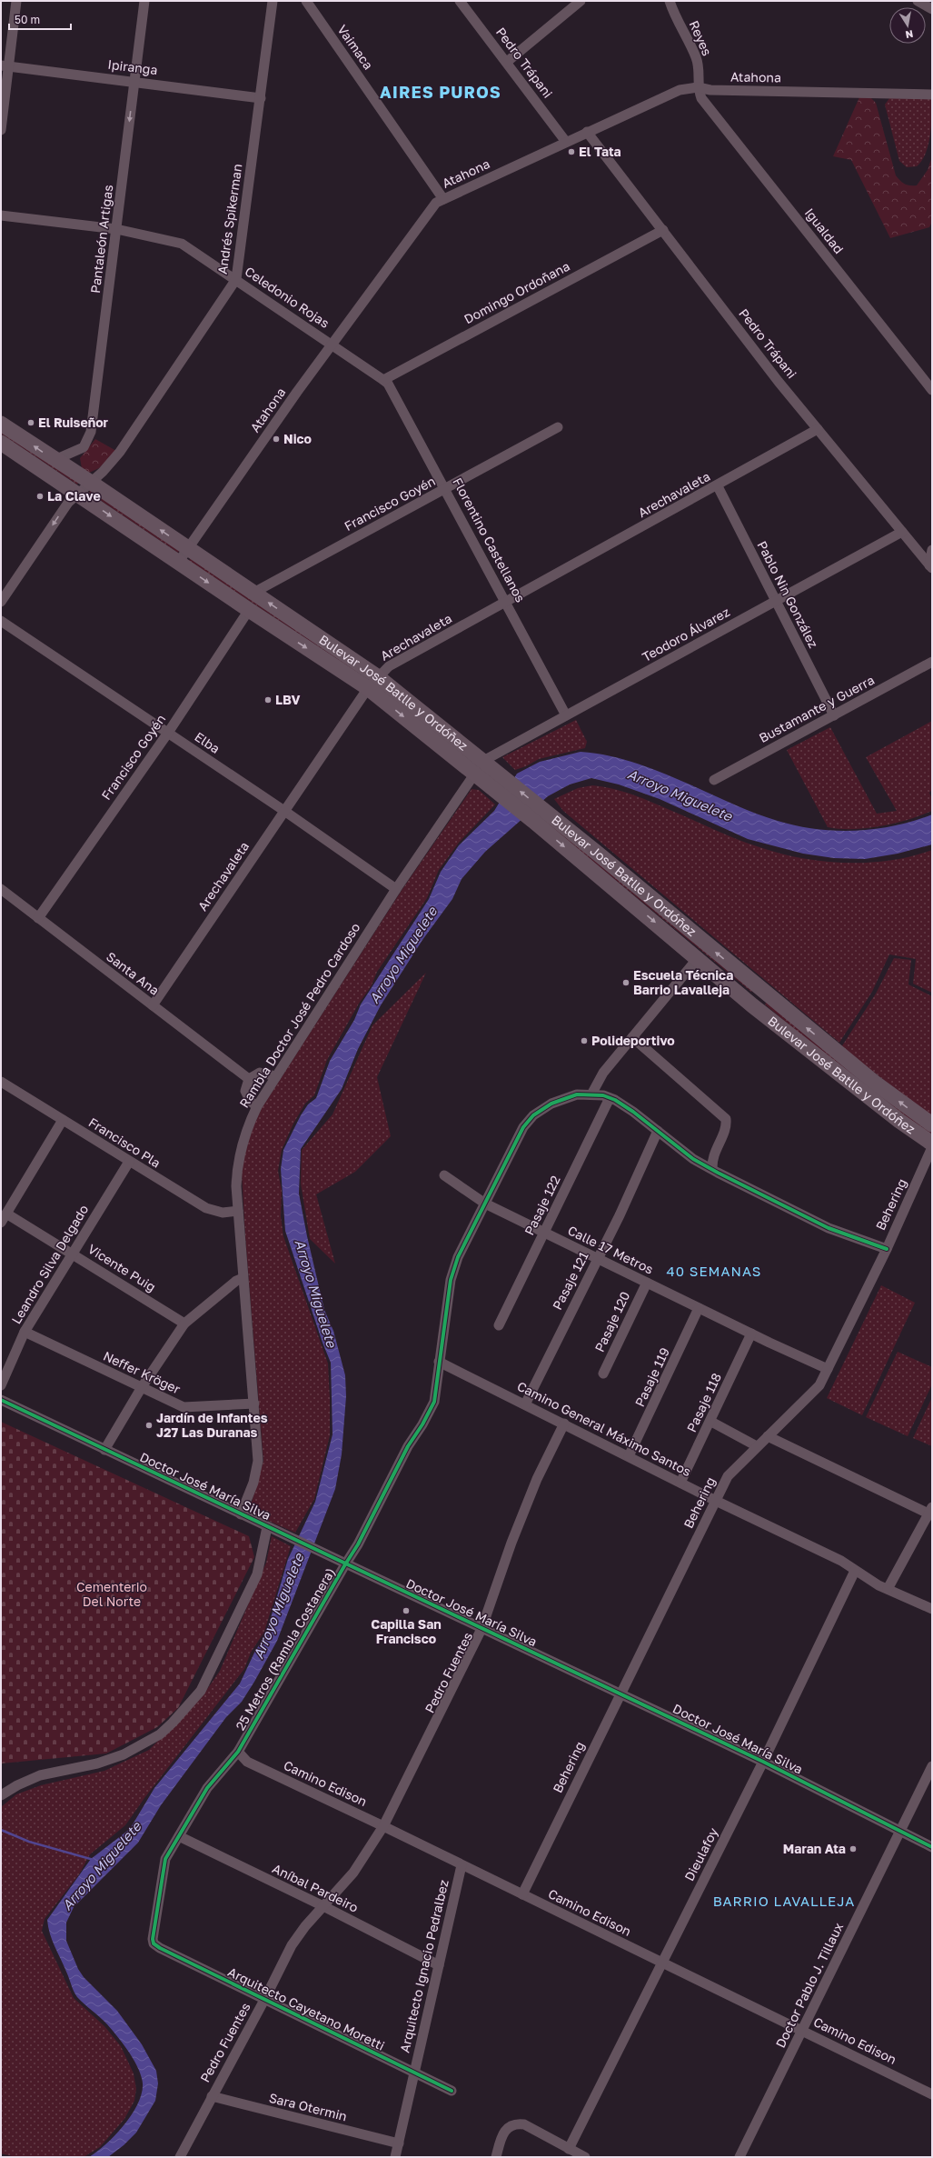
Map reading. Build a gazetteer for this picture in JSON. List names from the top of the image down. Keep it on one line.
{"streets":{"main road":["Bulevar José Batlle y Ordóñez"],"street":["Reyes","Vaimaca","Pedro Trápani","Ipiranga","Atahona","Andrés Spikerman","Igualdad","Pantaleón Artigas","Domingo Ordoñana","Celedonio Rojas","Arechavaleta","Francisco Goyén","Florentino Castellanos","Pablo Nin González","Teodoro Álvarez","Bustamante y Guerra","Elba","Santa Ana","Rambla Doctor José Pedro Cardoso","Francisco Pla","Behering","Pasaje 122","Calle 17 Metros","Leandro Silva Delgado","Vicente Puig","Pasaje 121","Pasaje 120","Neffer Kröger","Pasaje 119","Pasaje 118","Camino General Máximo Santos","Doctor José María Silva","25 Metros (Rambla Costanera)","Pedro Fuentes","Camino Edison","Dieulafoy","Aníbal Pardeiro","Arquitecto Ignacio Pedralbez","Doctor Pablo J. Tillaux","Arquitecto Cayetano Moretti","Sara Otermin"]},"crossings":[["Reyes","Atahona"],["Reyes","Igualdad"],["Vaimaca","Atahona"],["Pedro Trápani","Atahona"],["Pedro Trápani","Domingo Ordoñana"],["Pedro Trápani","Arechavaleta"],["Pedro Trápani","Teodoro Álvarez"],["Ipiranga","Andrés Spikerman"],["Ipiranga","Pantaleón Artigas"],["Atahona","Igualdad"],["Atahona","Celedonio Rojas"],["Atahona","Bulevar José Batlle y Ordóñez"],["Andrés Spikerman","Celedonio Rojas"],["Andrés Spikerman","Bulevar José Batlle y Ordóñez"],["Pantaleón Artigas","Celedonio Rojas"],["Pantaleón Artigas","Bulevar José Batlle y Ordóñez"],["Domingo Ordoñana","Celedonio Rojas"],["Domingo Ordoñana","Florentino Castellanos"],["Celedonio Rojas","Florentino Castellanos"],["Arechavaleta","Florentino Castellanos"],["Arechavaleta","Pablo Nin González"],["Arechavaleta","Bulevar José Batlle y Ordóñez"],["Arechavaleta","Elba"],["Arechavaleta","Santa Ana"],["Francisco Goyén","Florentino Castellanos"],["Francisco Goyén","Bulevar José Batlle y Ordóñez"],["Francisco Goyén","Elba"],["Francisco Goyén","Santa Ana"],["Florentino Castellanos","Teodoro Álvarez"],["Pablo Nin González","Teodoro Álvarez"],["Pablo Nin González","Bustamante y Guerra"],["Teodoro Álvarez","Bulevar José Batlle y Ordóñez"],["Bulevar José Batlle y Ordóñez","Rambla Doctor José Pedro Cardoso"],["Elba","Rambla Doctor José Pedro Cardoso"],["Rambla Doctor José Pedro Cardoso","Francisco Pla"],["Rambla Doctor José Pedro Cardoso","Neffer Kröger"],["Rambla Doctor José Pedro Cardoso","Doctor José María Silva"],["Francisco Pla","Leandro Silva Delgado"],["Behering","Calle 17 Metros"],["Behering","Camino General Máximo Santos"],["Behering","Doctor José María Silva"],["Behering","25 Metros (Rambla Costanera)"],["Behering","Camino Edison"],["Pasaje 122","Calle 17 Metros"],["Pasaje 122","25 Metros (Rambla Costanera)"],["Calle 17 Metros","Pasaje 121"],["Calle 17 Metros","Pasaje 120"],["Calle 17 Metros","Pasaje 119"],["Calle 17 Metros","Pasaje 118"],["Calle 17 Metros","25 Metros (Rambla Costanera)"],["Leandro Silva Delgado","Vicente Puig"],["Leandro Silva Delgado","Neffer Kröger"],["Pasaje 121","Camino General Máximo Santos"],["Pasaje 121","25 Metros (Rambla Costanera)"],["Pasaje 119","Camino General Máximo Santos"],["Pasaje 118","Camino General Máximo Santos"],["Camino General Máximo Santos","25 Metros (Rambla Costanera)"],["Camino General Máximo Santos","Pedro Fuentes"],["Camino General Máximo Santos","Dieulafoy"],["Doctor José María Silva","25 Metros (Rambla Costanera)"],["Doctor José María Silva","Pedro Fuentes"],["Doctor José María Silva","Dieulafoy"],["Doctor José María Silva","Doctor Pablo J. Tillaux"],["25 Metros (Rambla Costanera)","Camino Edison"],["25 Metros (Rambla Costanera)","Aníbal Pardeiro"],["25 Metros (Rambla Costanera)","Arquitecto Cayetano Moretti"],["Pedro Fuentes","Camino Edison"],["Pedro Fuentes","Aníbal Pardeiro"],["Pedro Fuentes","Arquitecto Cayetano Moretti"],["Pedro Fuentes","Sara Otermin"],["Camino Edison","Dieulafoy"],["Camino Edison","Arquitecto Ignacio Pedralbez"],["Camino Edison","Doctor Pablo J. Tillaux"],["Aníbal Pardeiro","Arquitecto Ignacio Pedralbez"],["Arquitecto Ignacio Pedralbez","Arquitecto Cayetano Moretti"],["Arquitecto Ignacio Pedralbez","Sara Otermin"]],"districts":["AIRES PUROS","40 SEMANAS","BARRIO LAVALLEJA"],"water":["Arroyo Miguelete"],"parks":["Cementerio Del Norte"],"places":["El Tata","El Ruiseñor","Nico","La Clave","LBV","Escuela Técnica Barrio Lavalleja","Polideportivo","Jardín de Infantes J27 Las Duranas","Capilla San Francisco","Maran Ata"],"scale_bar":"50 m","north":"bottom"}
